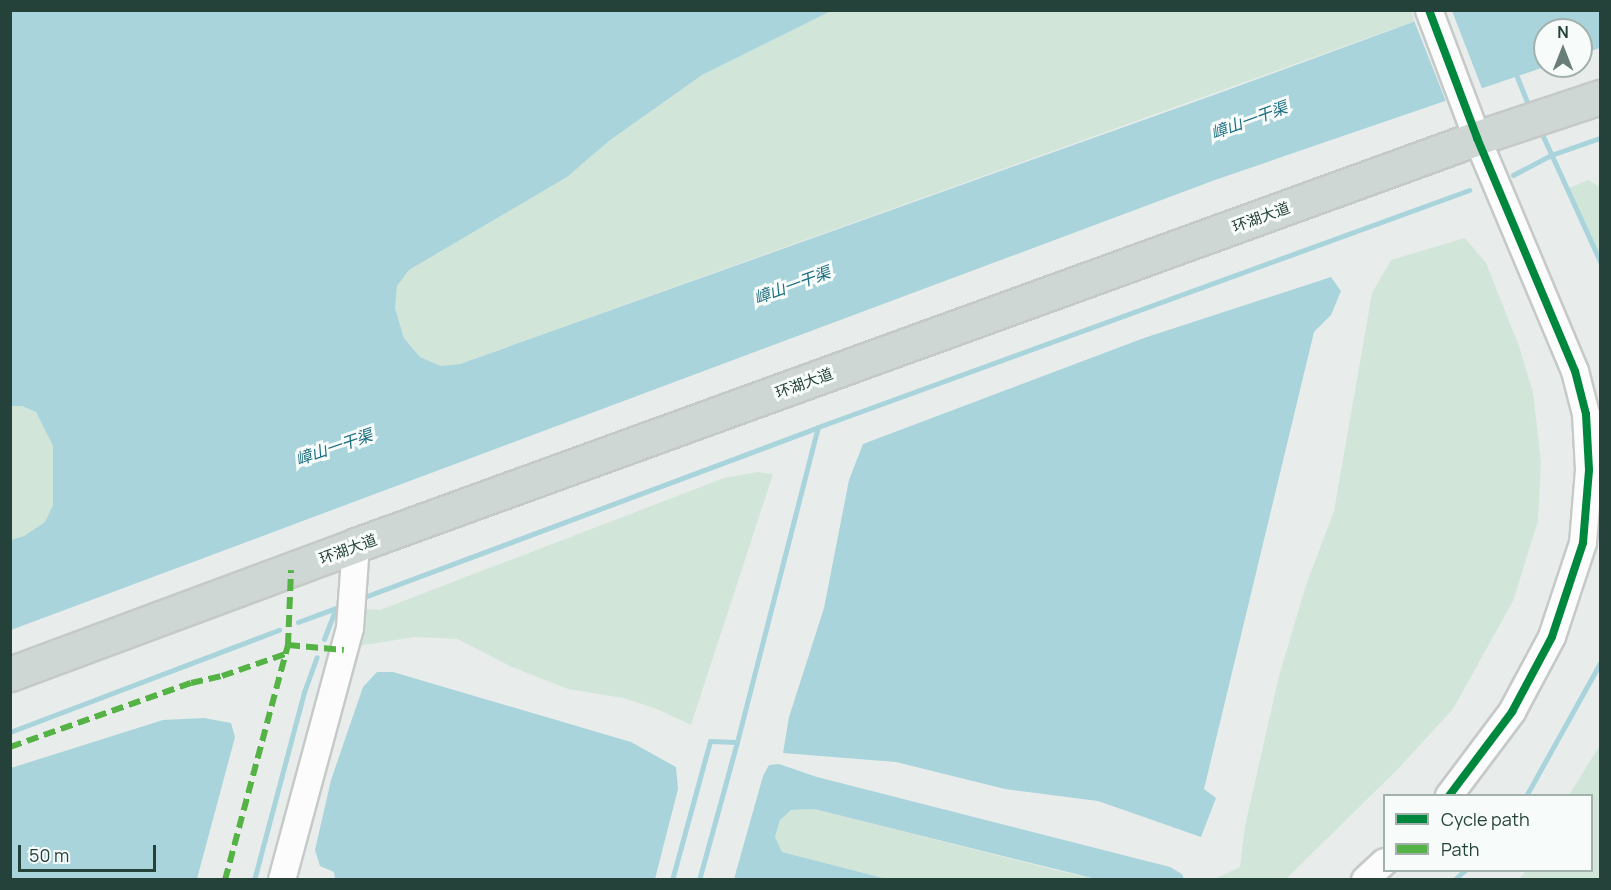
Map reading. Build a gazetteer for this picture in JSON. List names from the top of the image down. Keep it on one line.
{"streets":{"main road":["环湖大道"]},"water":["嶂山一干渠"],"legend":["Cycle path","Path"],"scale_bar":"50 m","north":"top"}
